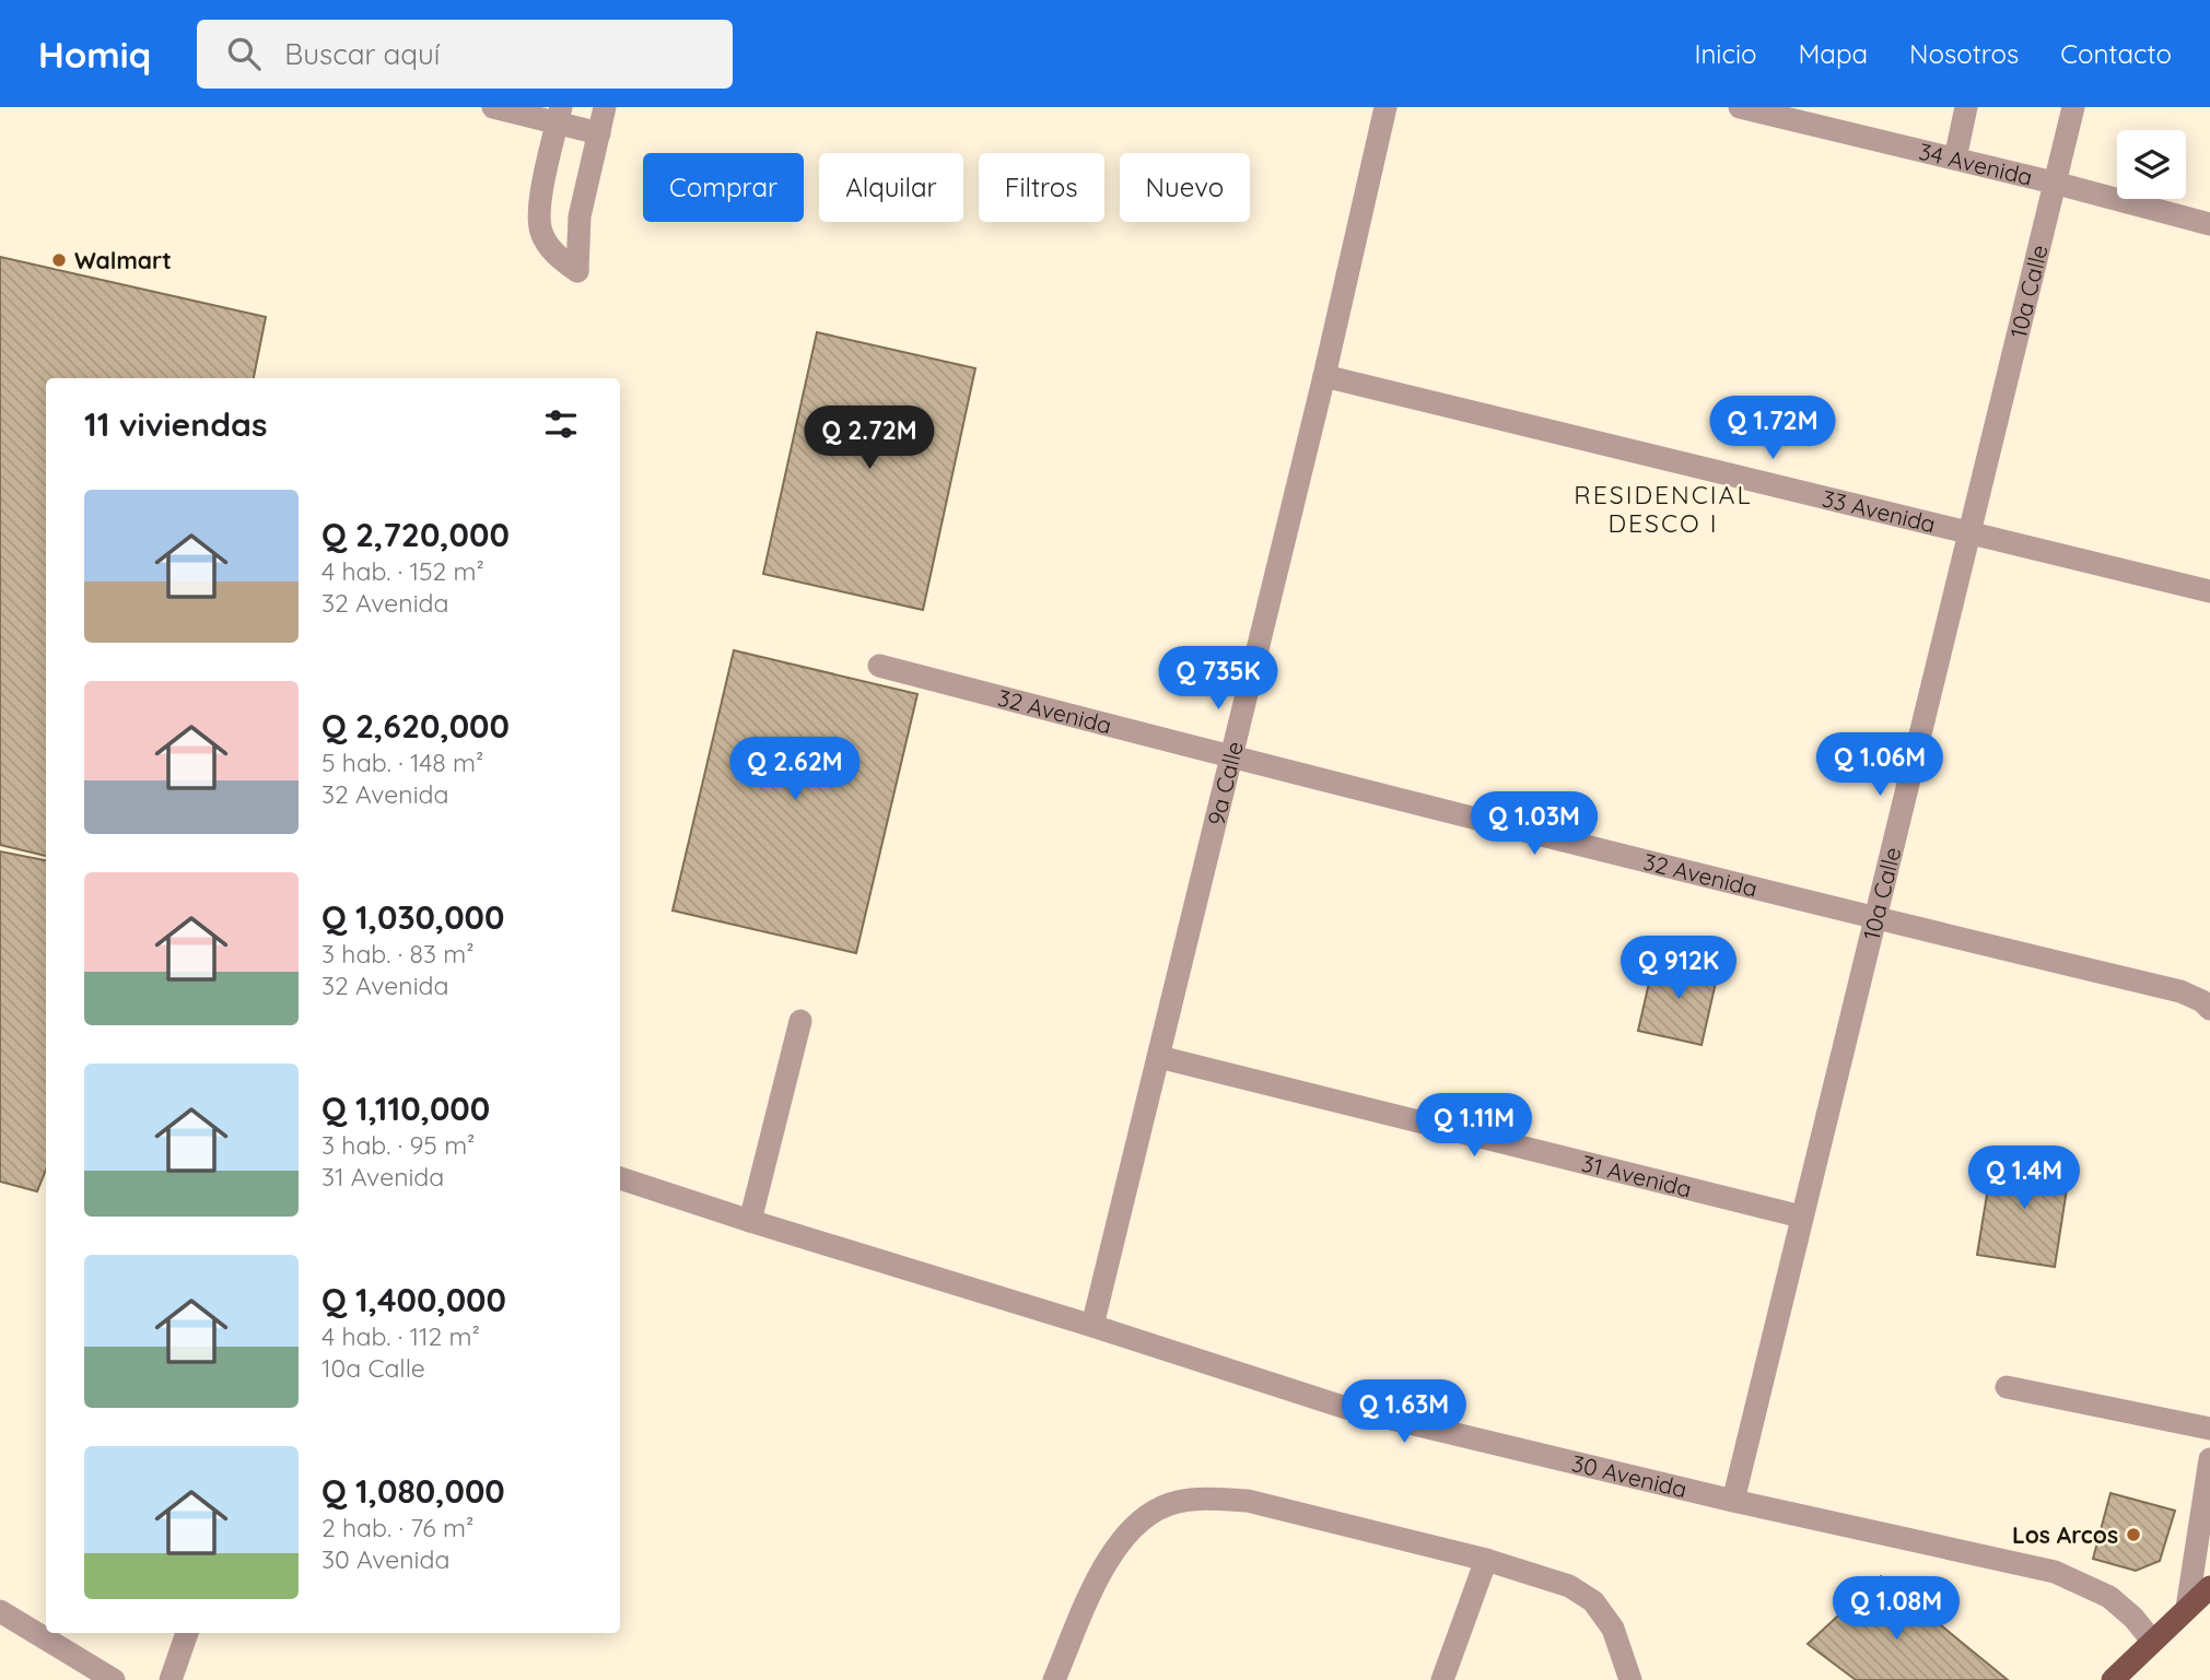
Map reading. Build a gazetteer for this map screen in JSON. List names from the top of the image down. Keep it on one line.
{"streets":{"street":["34 Avenida","10a Calle","33 Avenida","32 Avenida","9a Calle","31 Avenida","30 Avenida"]},"crossings":[["34 Avenida","10a Calle"],["10a Calle","33 Avenida"],["10a Calle","32 Avenida"],["10a Calle","31 Avenida"],["10a Calle","30 Avenida"],["33 Avenida","9a Calle"],["32 Avenida","9a Calle"],["9a Calle","31 Avenida"],["9a Calle","30 Avenida"]],"districts":["RESIDENCIAL DESCO I"],"places":["Walmart","Los Arcos"],"page":{"header":"Homiq","search":"Buscar aquí","nav":["Inicio","Mapa","Nosotros","Contacto"],"chip":["Comprar","Alquilar","Filtros","Nuevo"],"heading":"11 viviendas","price":["Q 1.72M","Q 2.72M","Q 735K","Q 1.06M","Q 2.62M","Q 1.03M","Q 912K","Q 1.11M","Q 1.4M","Q 1.63M","Q 1.08M"],"list":[{"name":"Q 2,720,000","note":"4 hab. · 152 m² · 32 Avenida"},{"name":"Q 2,620,000","note":"5 hab. · 148 m² · 32 Avenida"},{"name":"Q 1,030,000","note":"3 hab. · 83 m² · 32 Avenida"},{"name":"Q 1,110,000","note":"3 hab. · 95 m² · 31 Avenida"},{"name":"Q 1,400,000","note":"4 hab. · 112 m² · 10a Calle"},{"name":"Q 1,080,000","note":"2 hab. · 76 m² · 30 Avenida"}]}}
